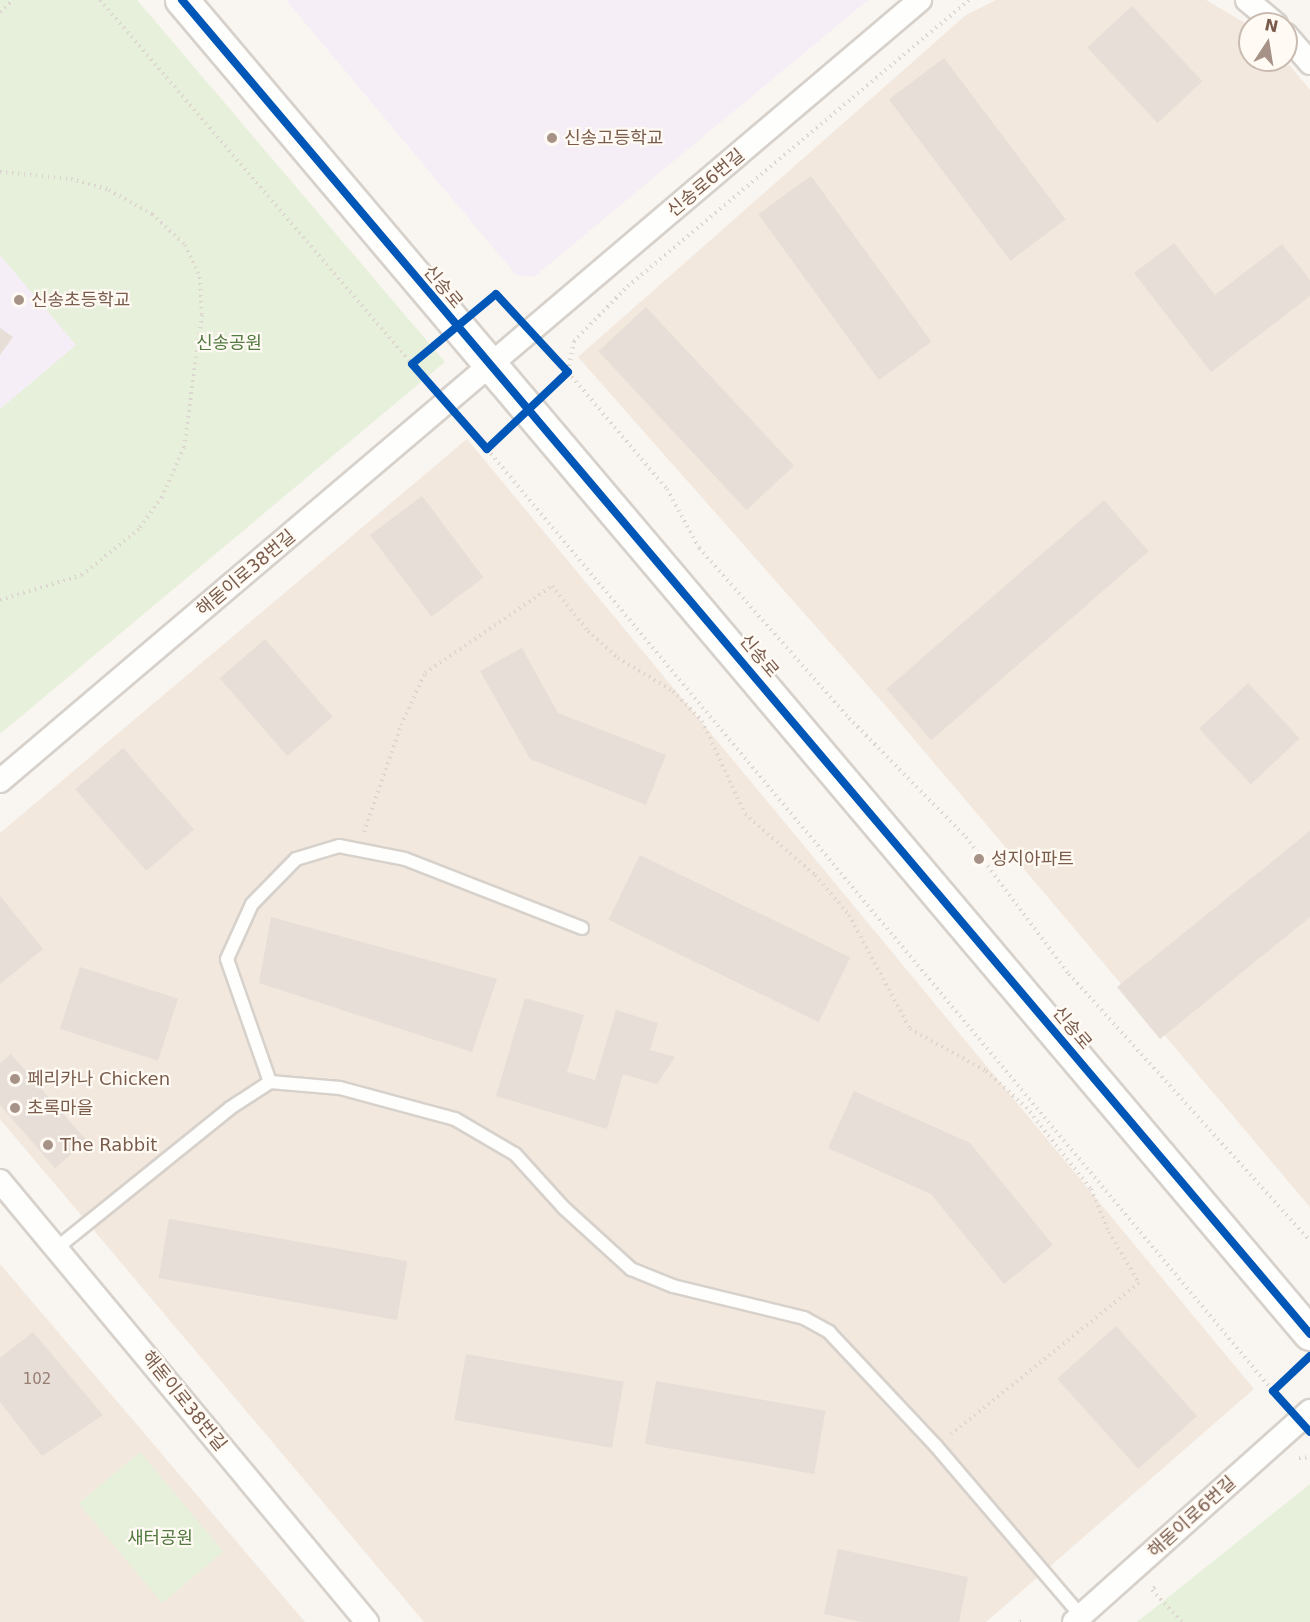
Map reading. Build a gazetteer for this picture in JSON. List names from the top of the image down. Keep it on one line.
{"streets":{"street":["신송로6번길","신송로","해돋이로38번길","해돋이로6번길"]},"crossings":[["신송로6번길","신송로"],["신송로6번길","해돋이로38번길"],["신송로","해돋이로38번길"]],"parks":["신송공원","새터공원"],"places":["신송고등학교","신송초등학교","성지아파트","페리카나 Chicken","초록마을","The Rabbit"],"house_numbers":["102"],"north":"top"}
